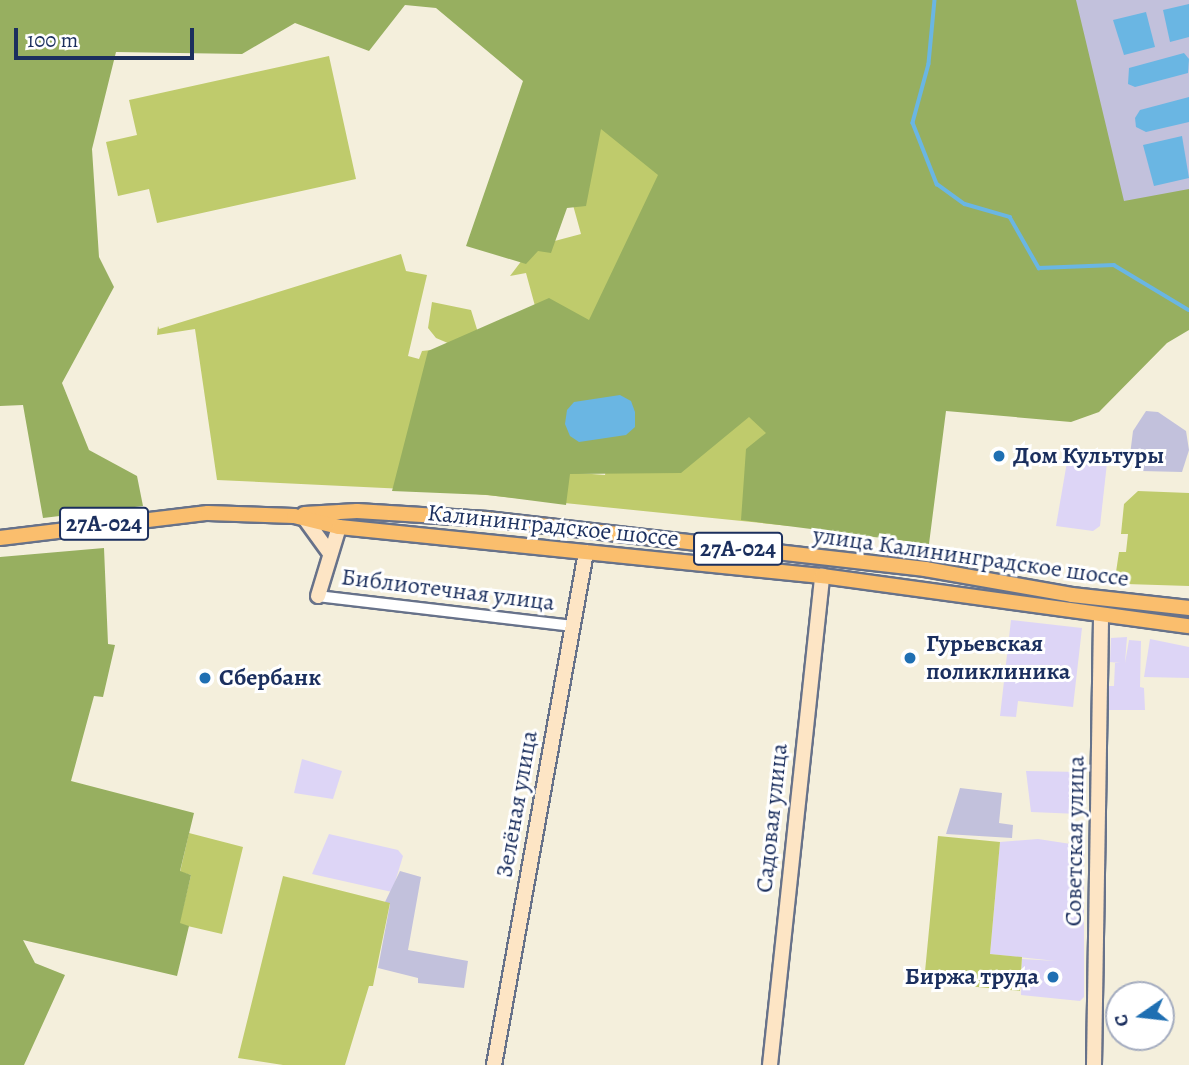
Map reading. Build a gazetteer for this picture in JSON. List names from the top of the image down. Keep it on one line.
{"streets":{"main road":["27А-024","Калининградское шоссе","улица Калининградское шоссе"],"street":["Библиотечная улица","Зелёная улица","Садовая улица","Советская улица"]},"crossings":[["27А-024","улица Калининградское шоссе"],["Калининградское шоссе","улица Калининградское шоссе"],["Калининградское шоссе","Зелёная улица"],["Калининградское шоссе","Садовая улица"],["Калининградское шоссе","Советская улица"],["улица Калининградское шоссе","Советская улица"],["Библиотечная улица","Зелёная улица"]],"places":["Дом Культуры","Гурьевская поликлиника","Сбербанк","Биржа труда"],"scale_bar":"100 m","north":"left"}
